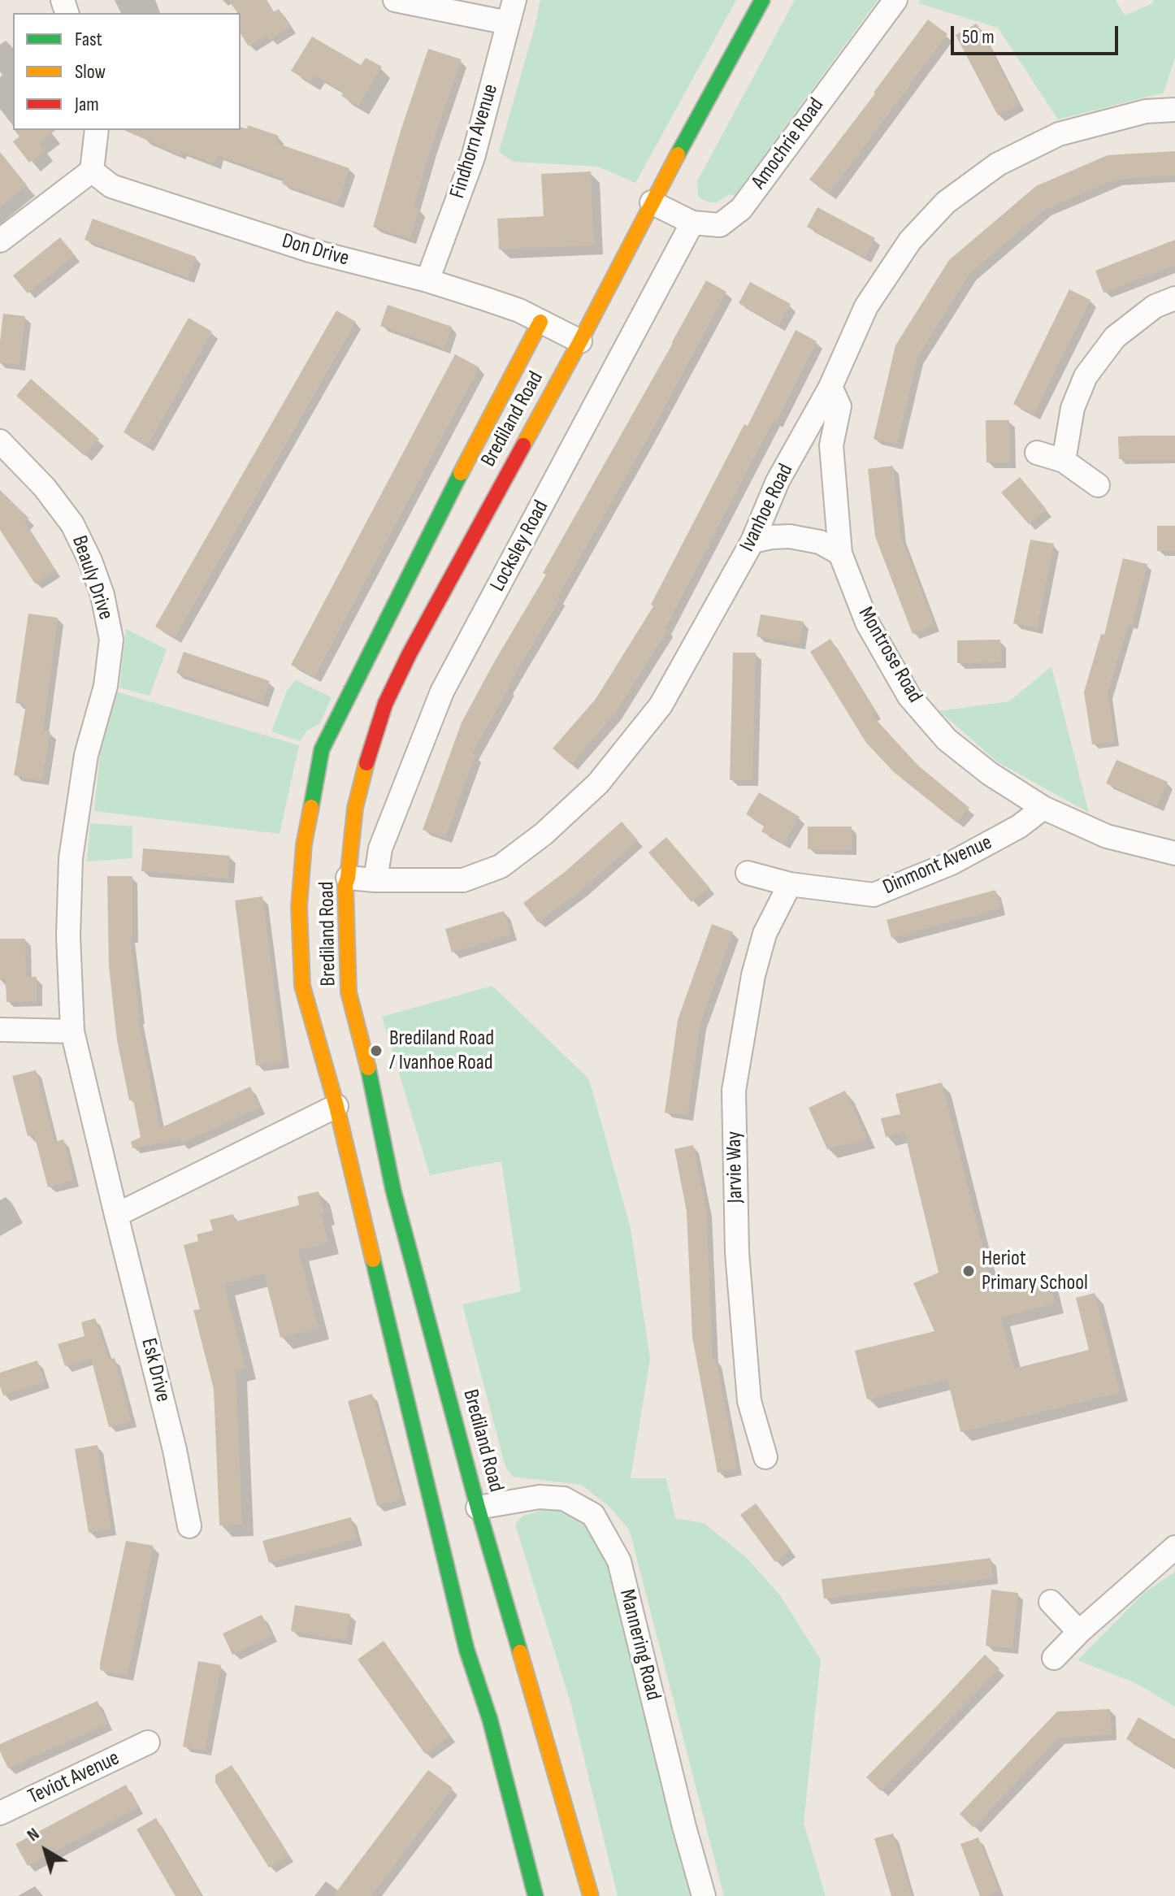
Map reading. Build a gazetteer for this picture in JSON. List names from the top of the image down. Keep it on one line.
{"streets":{"street":["Findhorn Avenue","Amochrie Road","Don Drive","Brediland Road","Ivanhoe Road","Locksley Road","Beauly Drive","Montrose Road","Dinmont Avenue","Jarvie Way","Esk Drive","Mannering Road","Teviot Avenue"]},"crossings":[["Findhorn Avenue","Don Drive"],["Amochrie Road","Brediland Road"],["Amochrie Road","Locksley Road"],["Don Drive","Brediland Road"],["Brediland Road","Ivanhoe Road"],["Brediland Road","Mannering Road"],["Ivanhoe Road","Locksley Road"],["Ivanhoe Road","Montrose Road"],["Beauly Drive","Esk Drive"],["Montrose Road","Dinmont Avenue"],["Dinmont Avenue","Jarvie Way"]],"places":["Brediland Road / Ivanhoe Road","Heriot Primary School"],"legend":["Fast","Slow","Jam"],"scale_bar":"50 m","north":"top left"}
